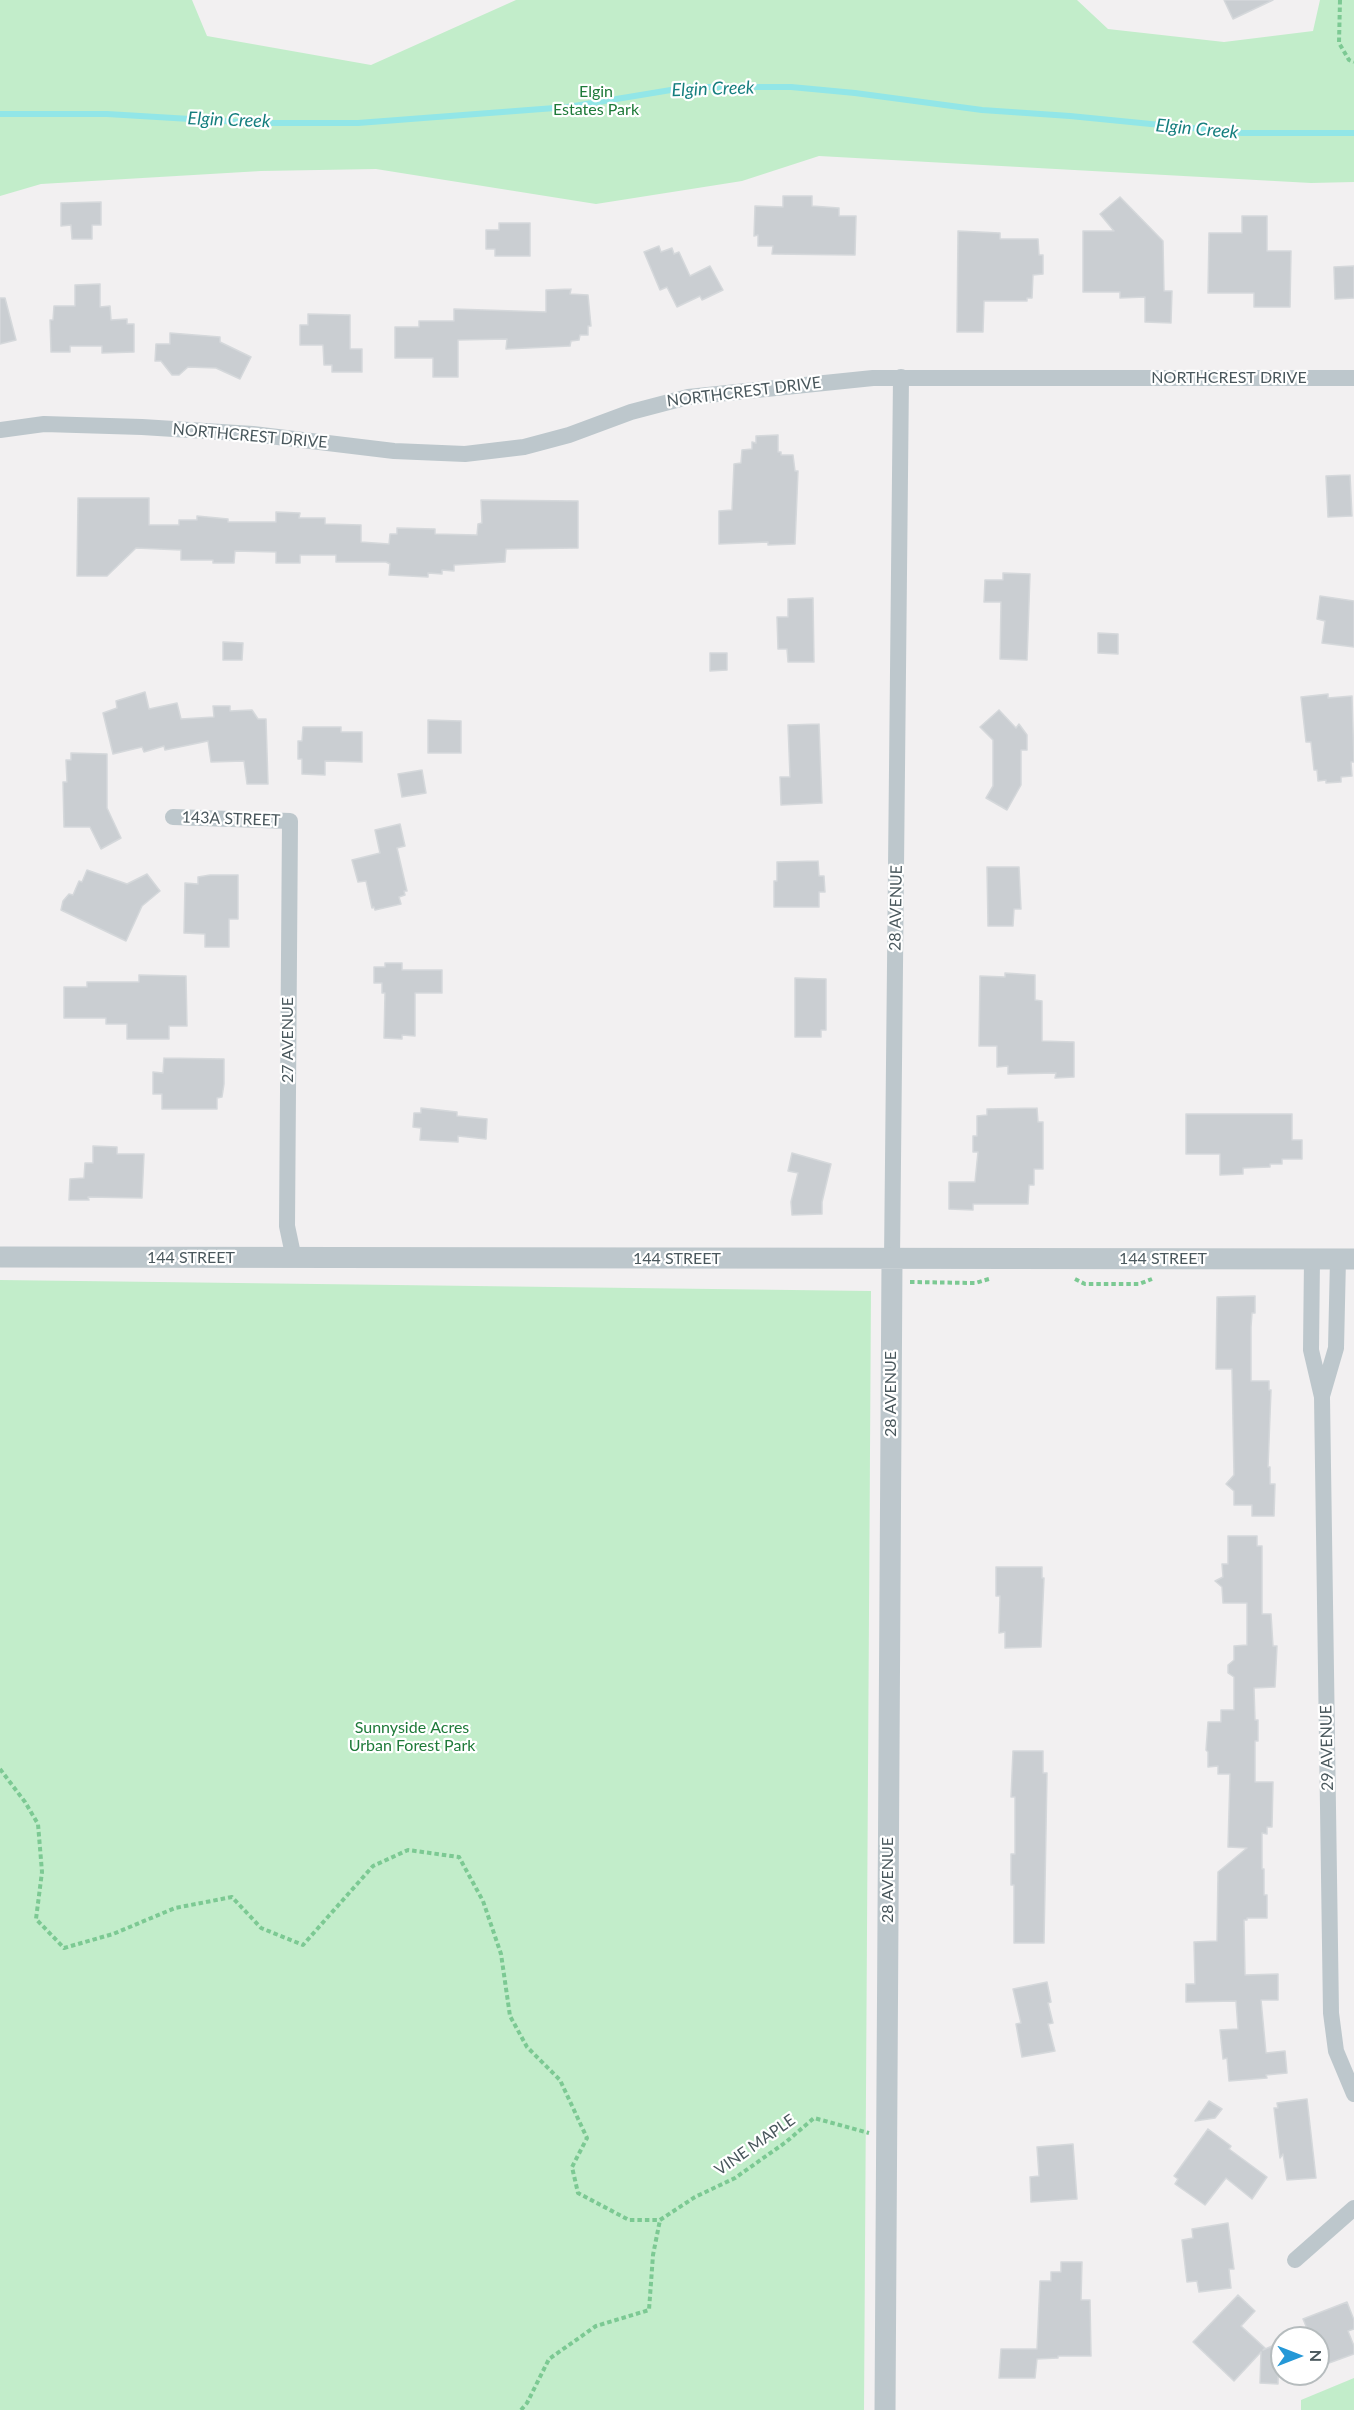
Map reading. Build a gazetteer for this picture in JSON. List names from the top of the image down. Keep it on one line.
{"streets":{"street":["NORTHCREST DRIVE","143A STREET","28 AVENUE","27 AVENUE","144 STREET","29 AVENUE"],"path":["VINE MAPLE"]},"crossings":[["NORTHCREST DRIVE","28 AVENUE"],["143A STREET","27 AVENUE"],["28 AVENUE","144 STREET"],["27 AVENUE","144 STREET"],["144 STREET","29 AVENUE"]],"water":["Elgin Creek"],"parks":["Elgin Estates Park","Sunnyside Acres Urban Forest Park"],"north":"right"}
